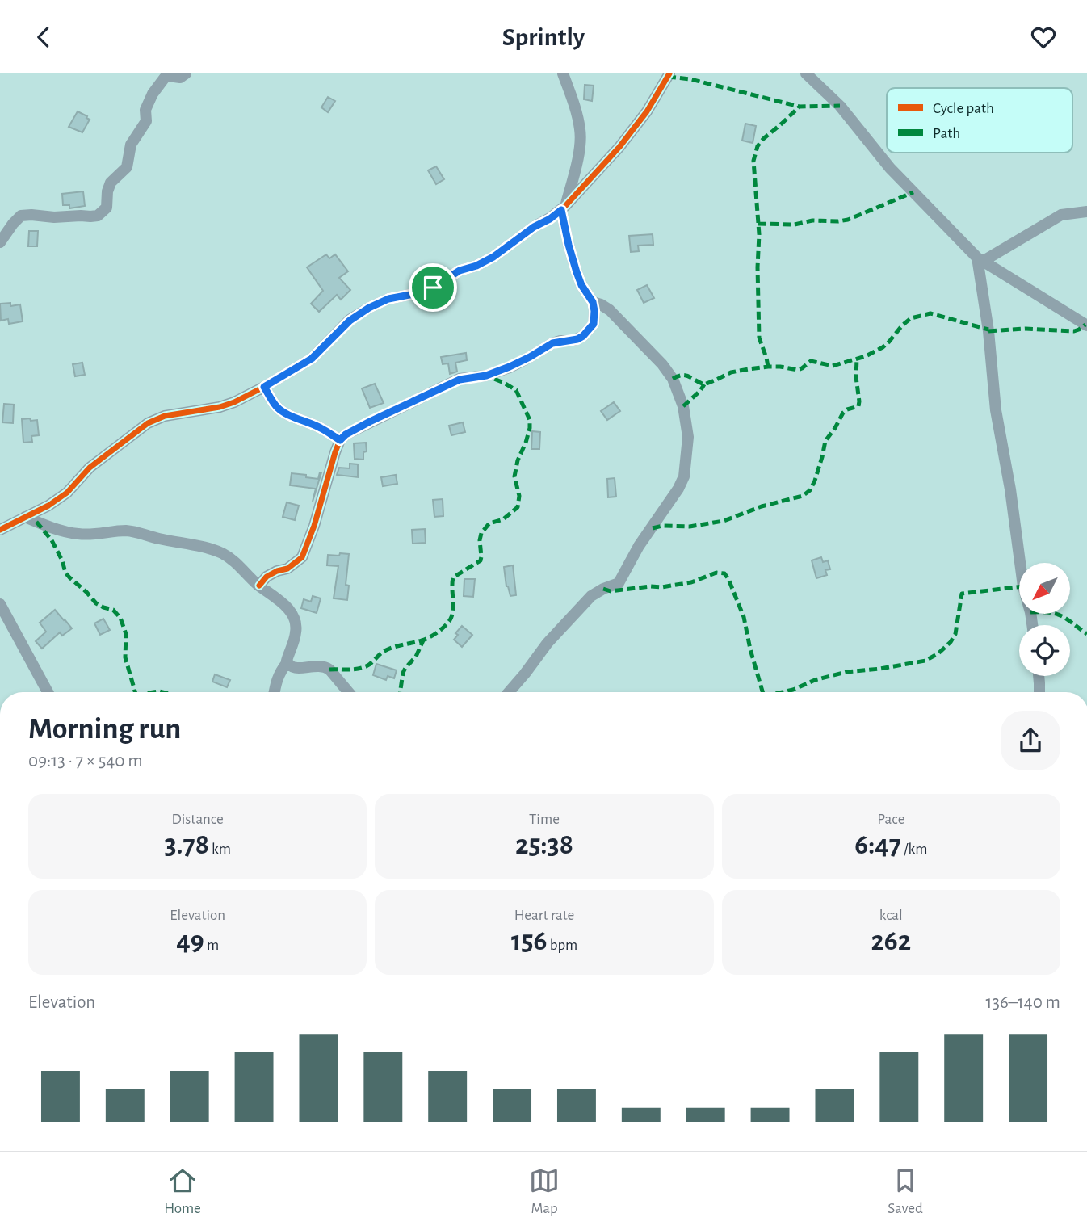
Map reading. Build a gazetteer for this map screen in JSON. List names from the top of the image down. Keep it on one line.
{"legend":["Cycle path","Path"],"north":"bottom left","page":{"header":"Sprintly","heading":["Morning run","09:13 · 7 × 540 m"],"stats":[["Distance","3.78 km"],["Time","25:38"],["Pace","6:47 /km"],["Elevation","49 m"],["Heart rate","156 bpm"],["kcal","262"]],"chart":["Elevation","136–140 m"],"tabs":["Home","Map","Saved"]}}
